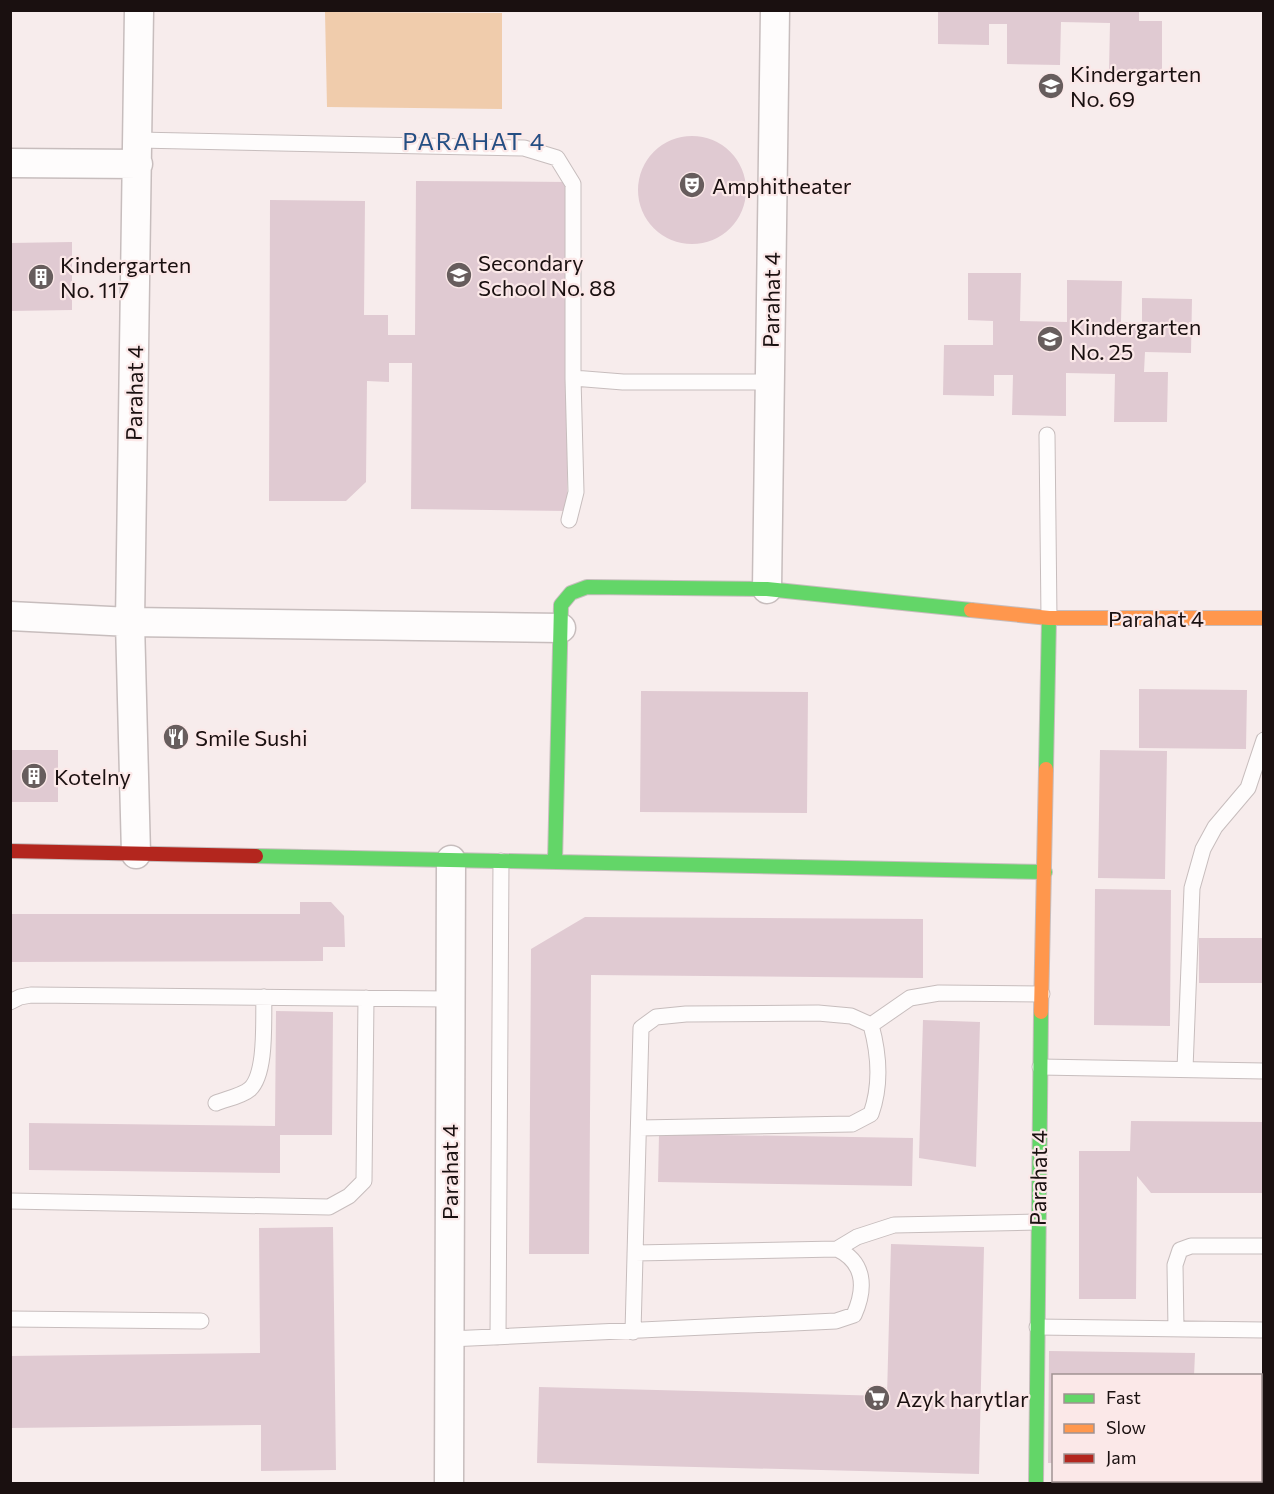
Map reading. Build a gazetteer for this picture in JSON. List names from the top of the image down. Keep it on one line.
{"streets":{"street":["Parahat 4"]},"districts":["PARAHAT 4"],"places":{"school or university":["Kindergarten No. 69","Secondary School No. 88","Kindergarten No. 25"],"theatre":["Amphitheater"],"building":["Kindergarten No. 117","Kotelny"],"restaurant":["Smile Sushi"],"supermarket":["Azyk harytlar"]},"legend":["Fast","Slow","Jam"]}
